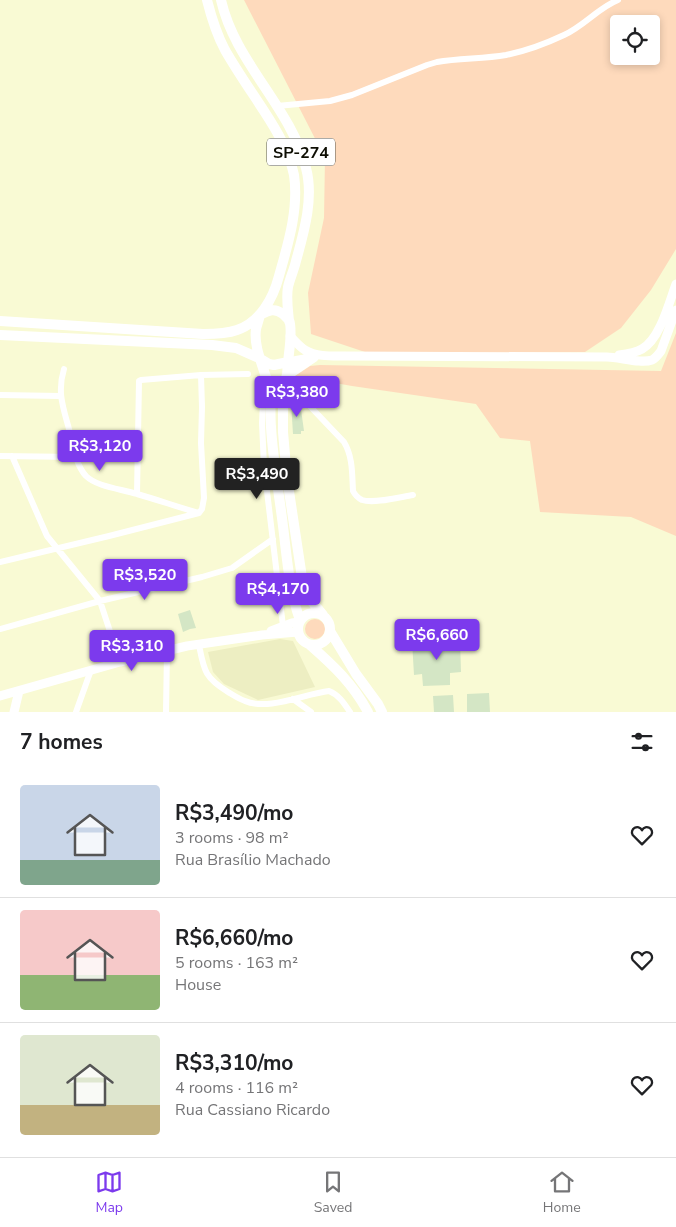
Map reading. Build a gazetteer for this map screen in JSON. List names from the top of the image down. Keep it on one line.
{"streets":{"main road":["SP-274"]},"page":{"price":["R$3,380","R$3,120","R$3,490","R$3,520","R$4,170","R$6,660","R$3,310"],"heading":"7 homes","list":[{"name":"R$3,490/mo","note":"3 rooms · 98 m² · Rua Brasílio Machado"},{"name":"R$6,660/mo","note":"5 rooms · 163 m² · House"},{"name":"R$3,310/mo","note":"4 rooms · 116 m² · Rua Cassiano Ricardo"}],"tabs":["Map","Saved","Home"]}}
